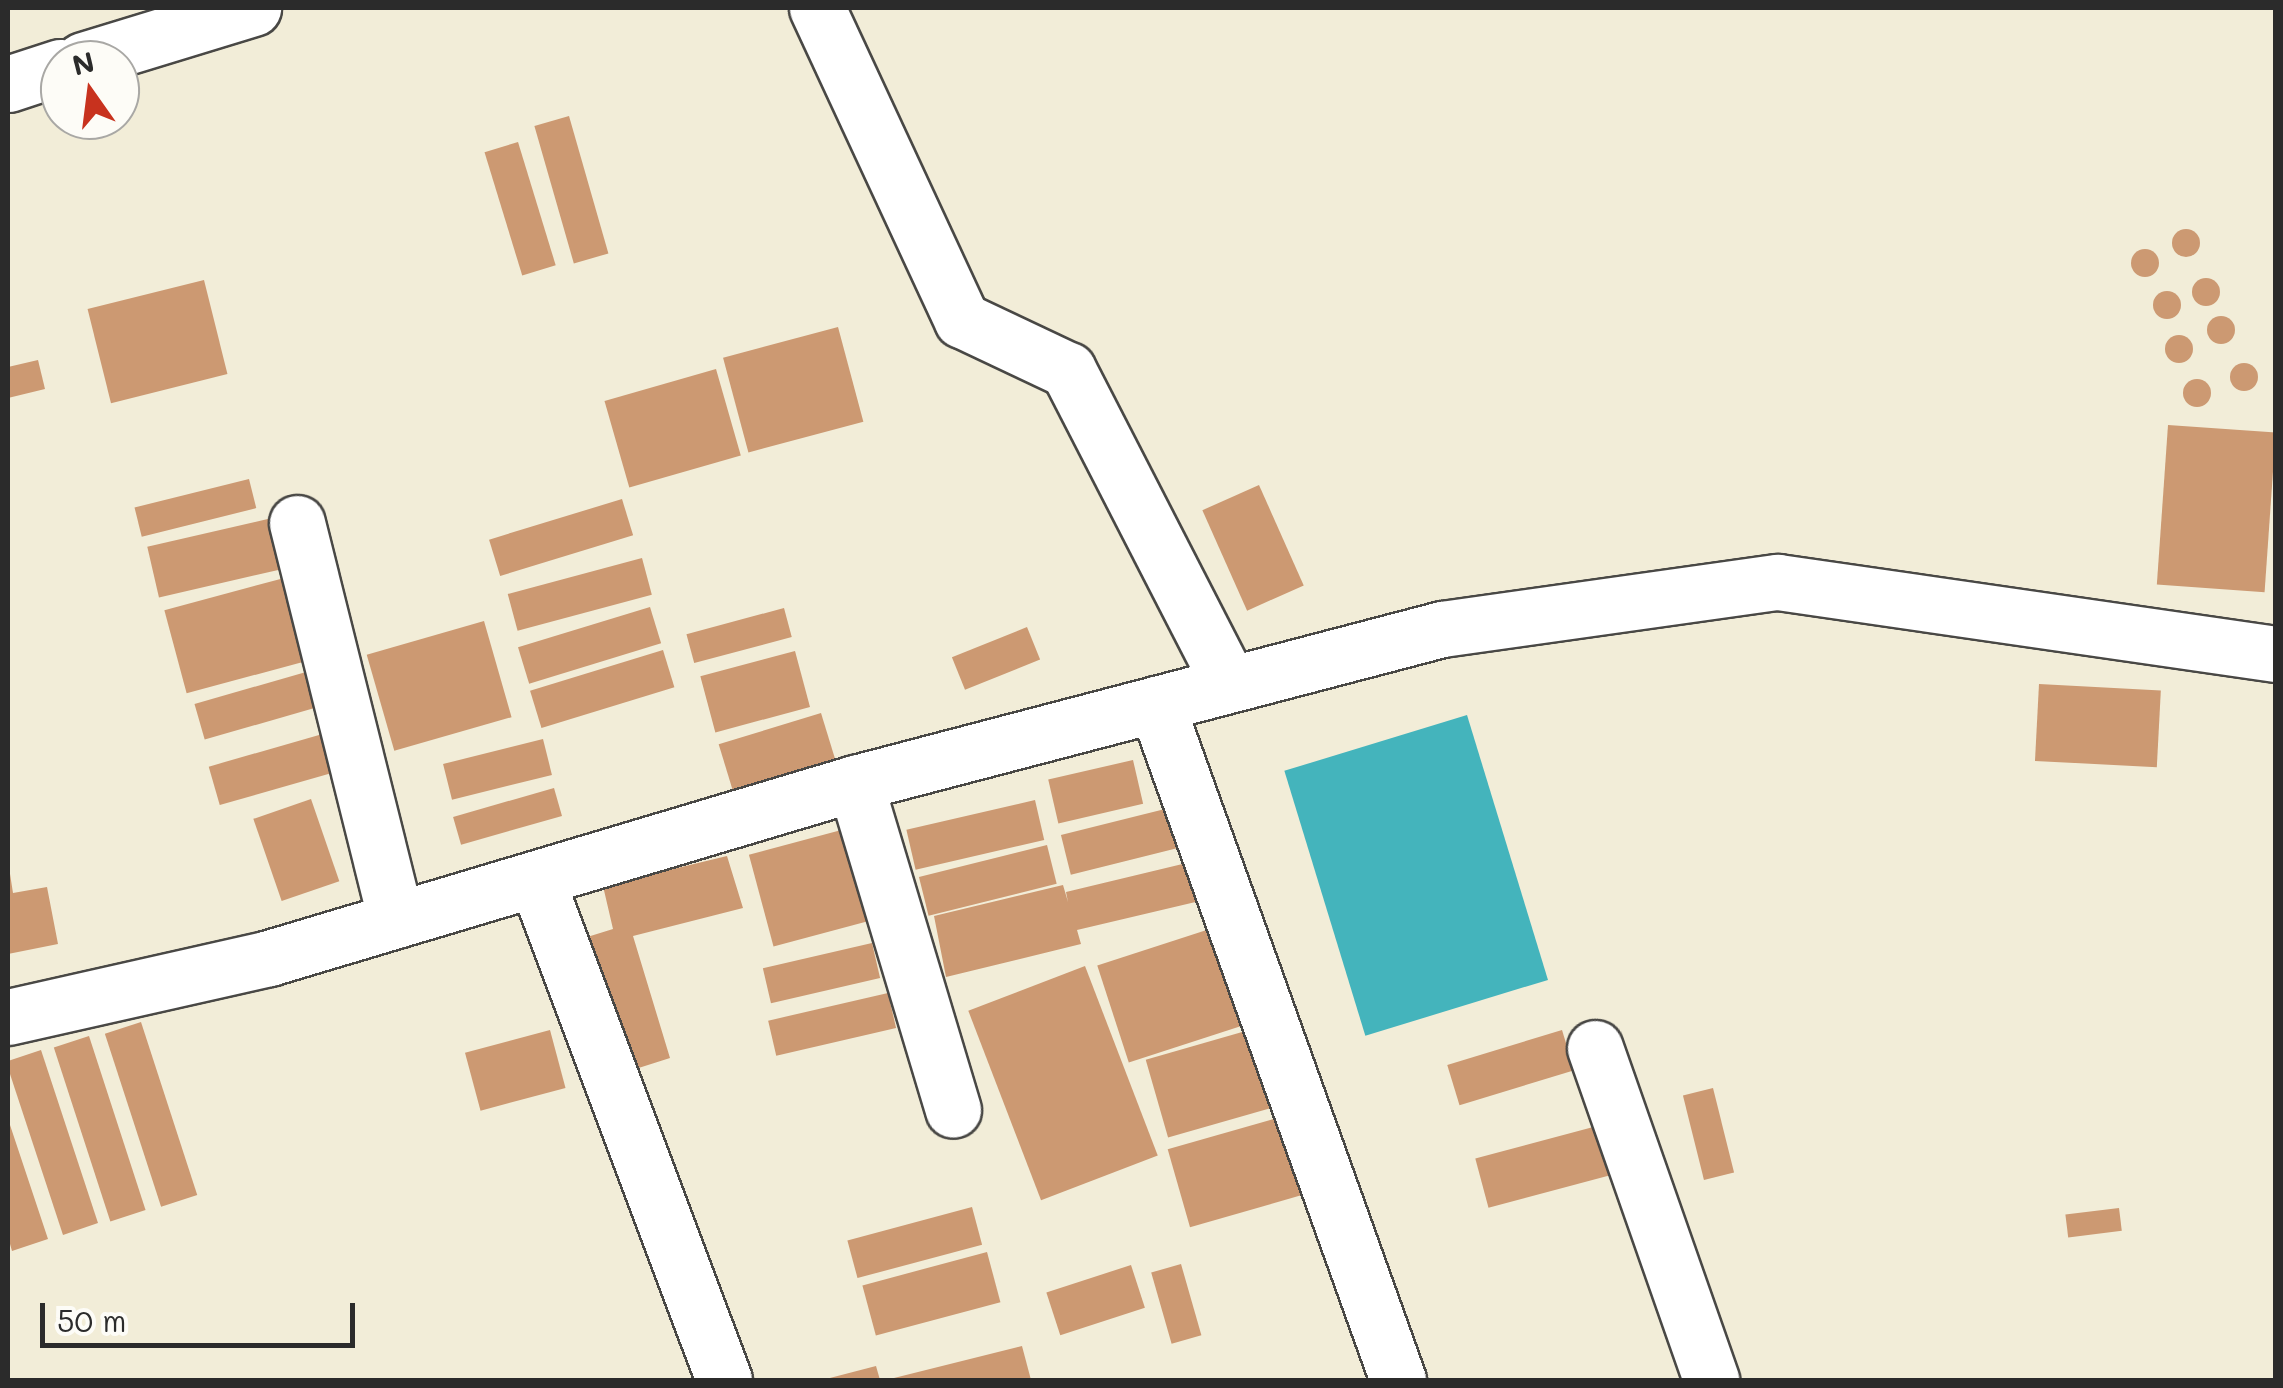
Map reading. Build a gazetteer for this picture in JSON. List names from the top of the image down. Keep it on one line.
{"scale_bar":"50 m","north":"top"}
